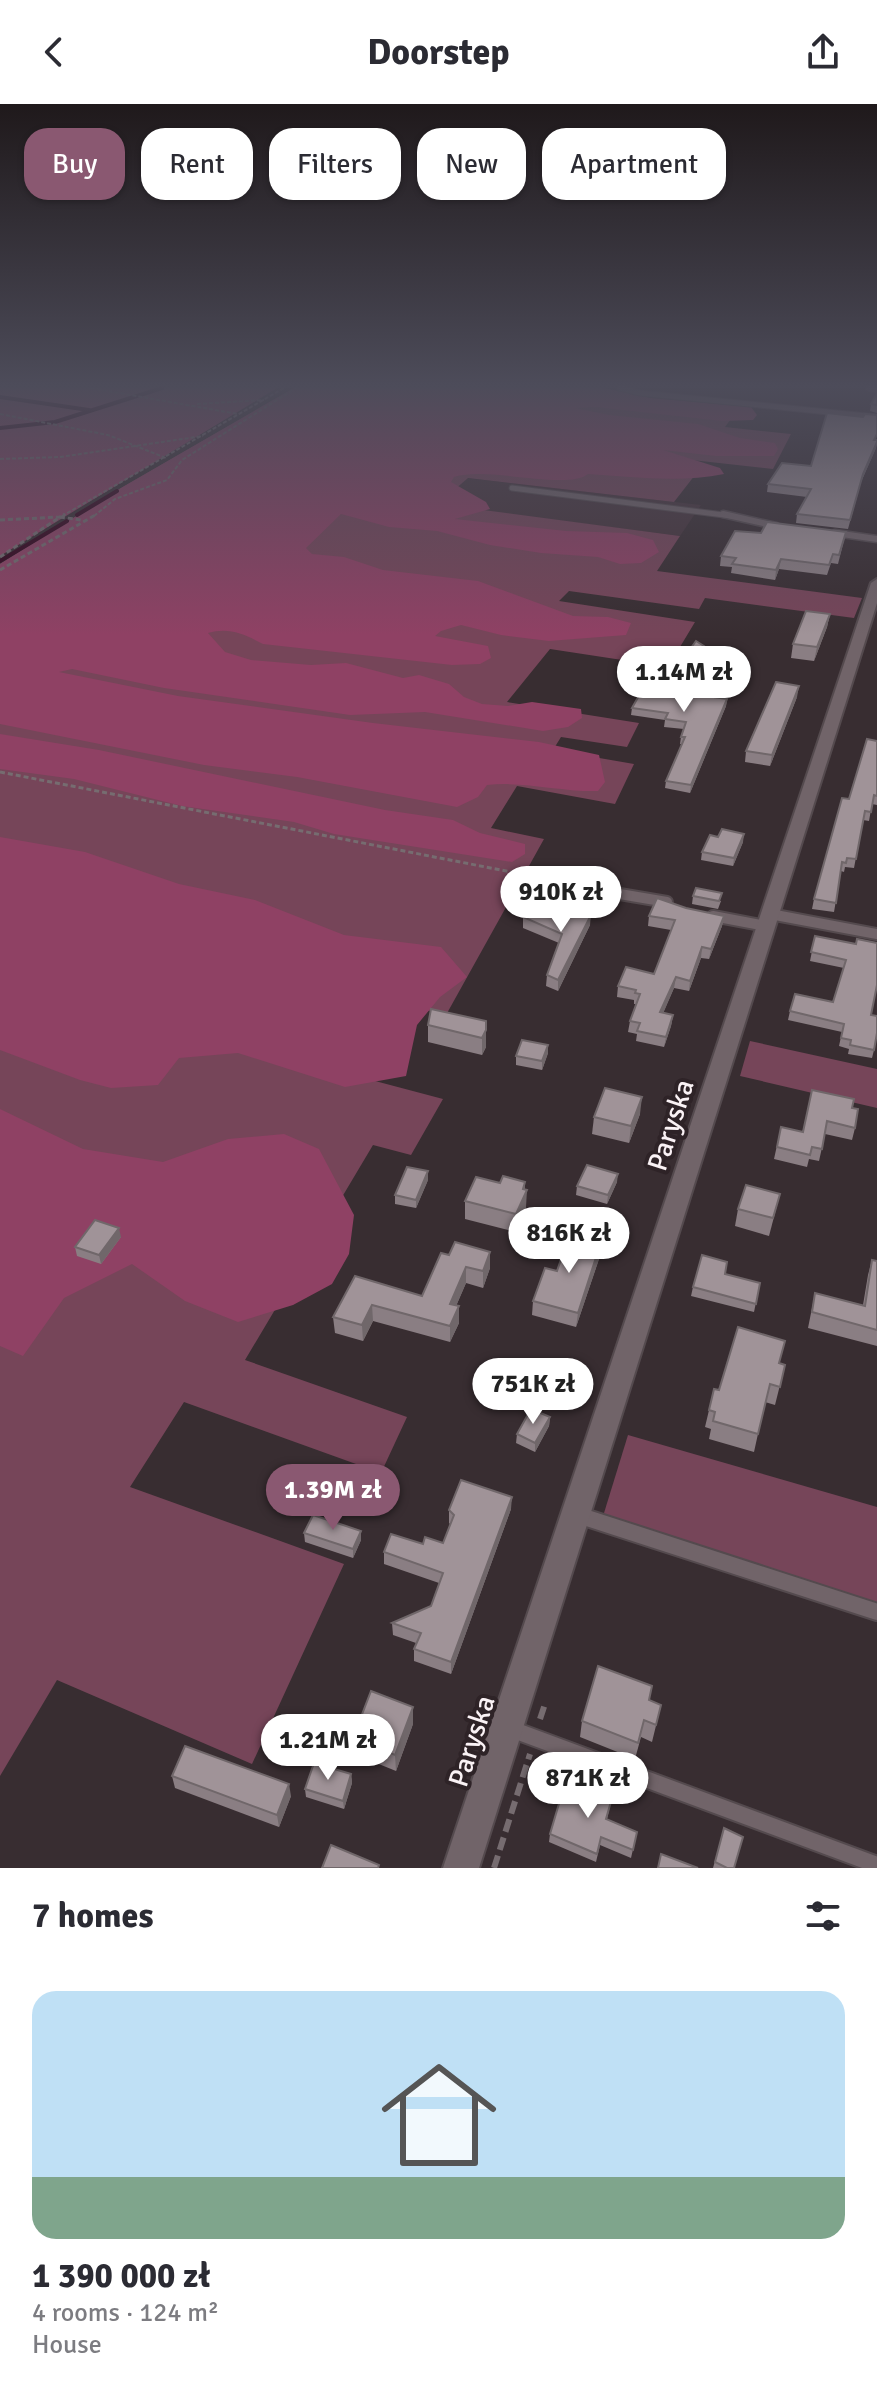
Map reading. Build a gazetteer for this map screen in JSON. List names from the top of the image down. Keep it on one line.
{"streets":{"street":["Paryska"]},"page":{"header":"Doorstep","chip":["Buy","Rent","Filters","New","Apartment"],"price":["1.14M zł","910K zł","816K zł","751K zł","1.39M zł","1.21M zł","871K zł"],"heading":"7 homes","list":[{"name":"1 390 000 zł","note":"4 rooms · 124 m² · House"}]}}
